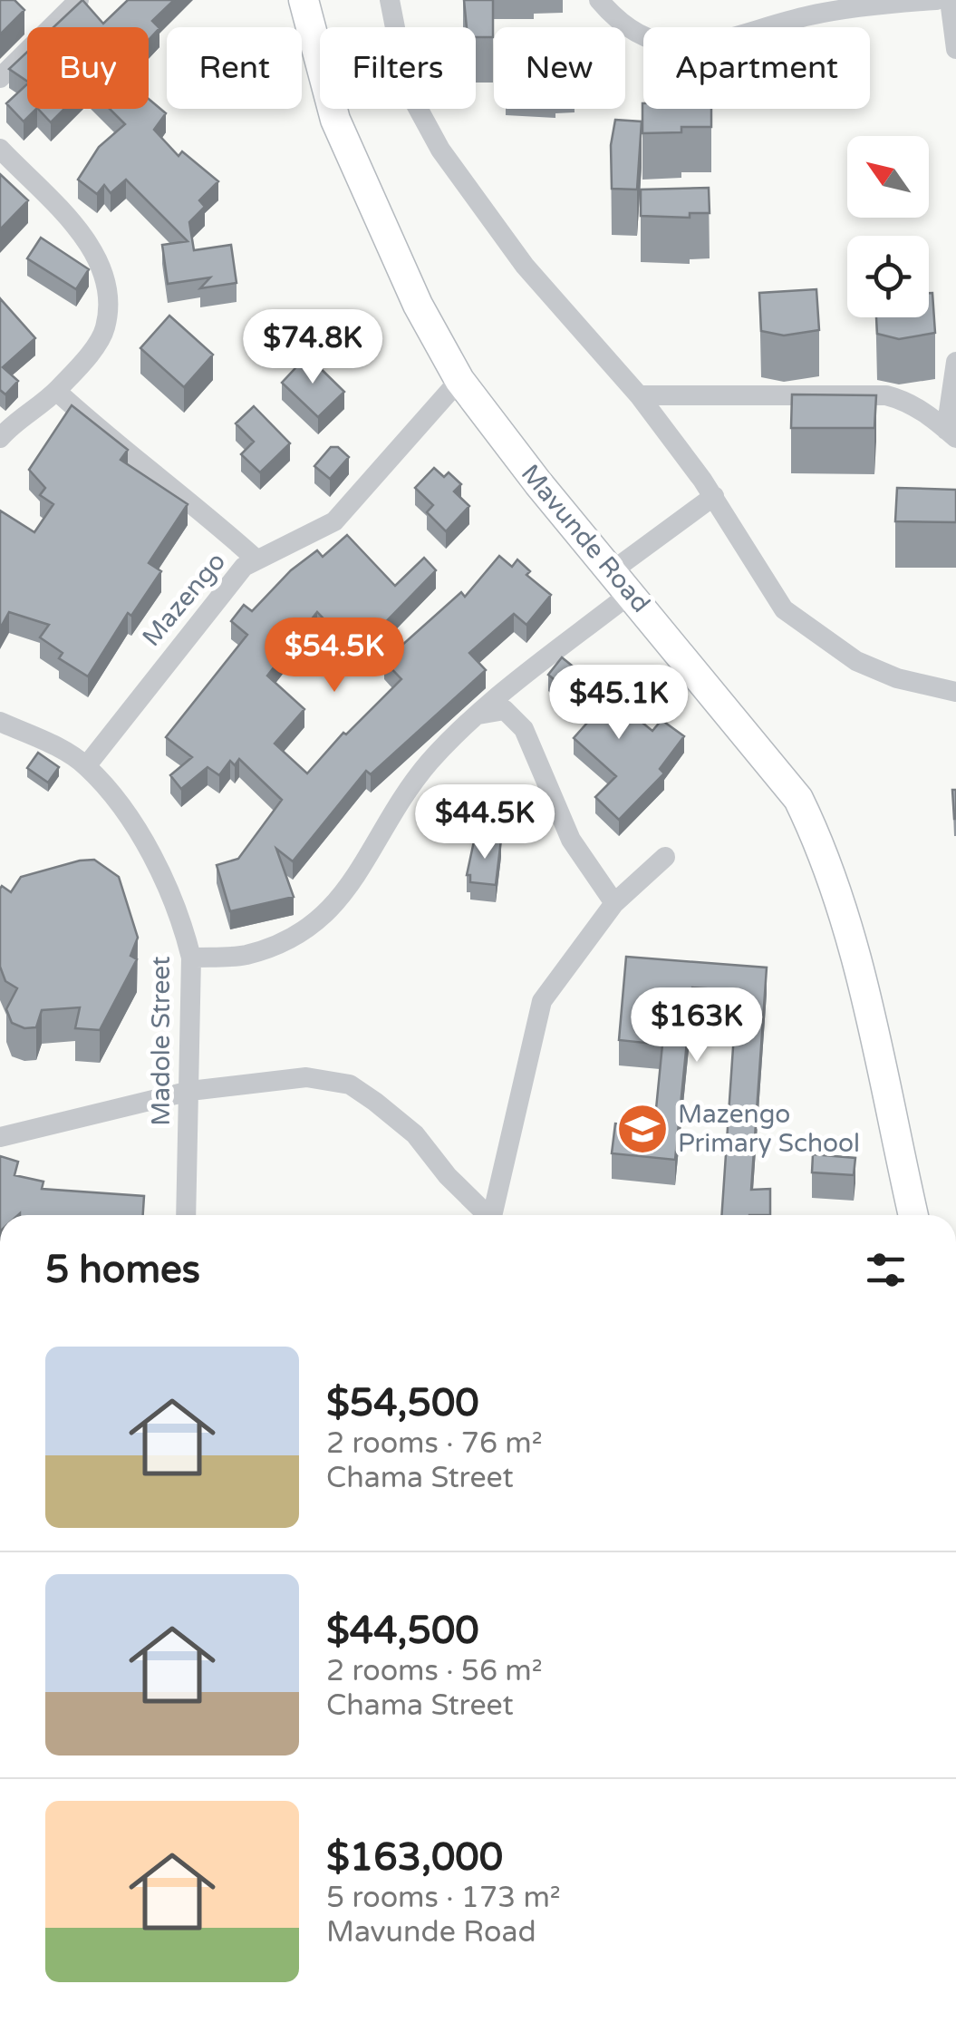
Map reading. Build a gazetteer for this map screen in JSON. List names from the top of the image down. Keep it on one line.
{"streets":{"street":["Mavunde Road","Mazengo","Madole Street"]},"crossings":[["Mavunde Road","Mazengo"],["Mazengo","Madole Street"]],"places":{"school or university":["Mazengo Primary School"]},"north":"top left","page":{"chip":["Buy","Rent","Filters","New","Apartment"],"price":["$74.8K","$54.5K","$45.1K","$44.5K","$163K"],"heading":"5 homes","list":[{"name":"$54,500","note":"2 rooms · 76 m² · Chama Street"},{"name":"$44,500","note":"2 rooms · 56 m² · Chama Street"},{"name":"$163,000","note":"5 rooms · 173 m² · Mavunde Road"}]}}
